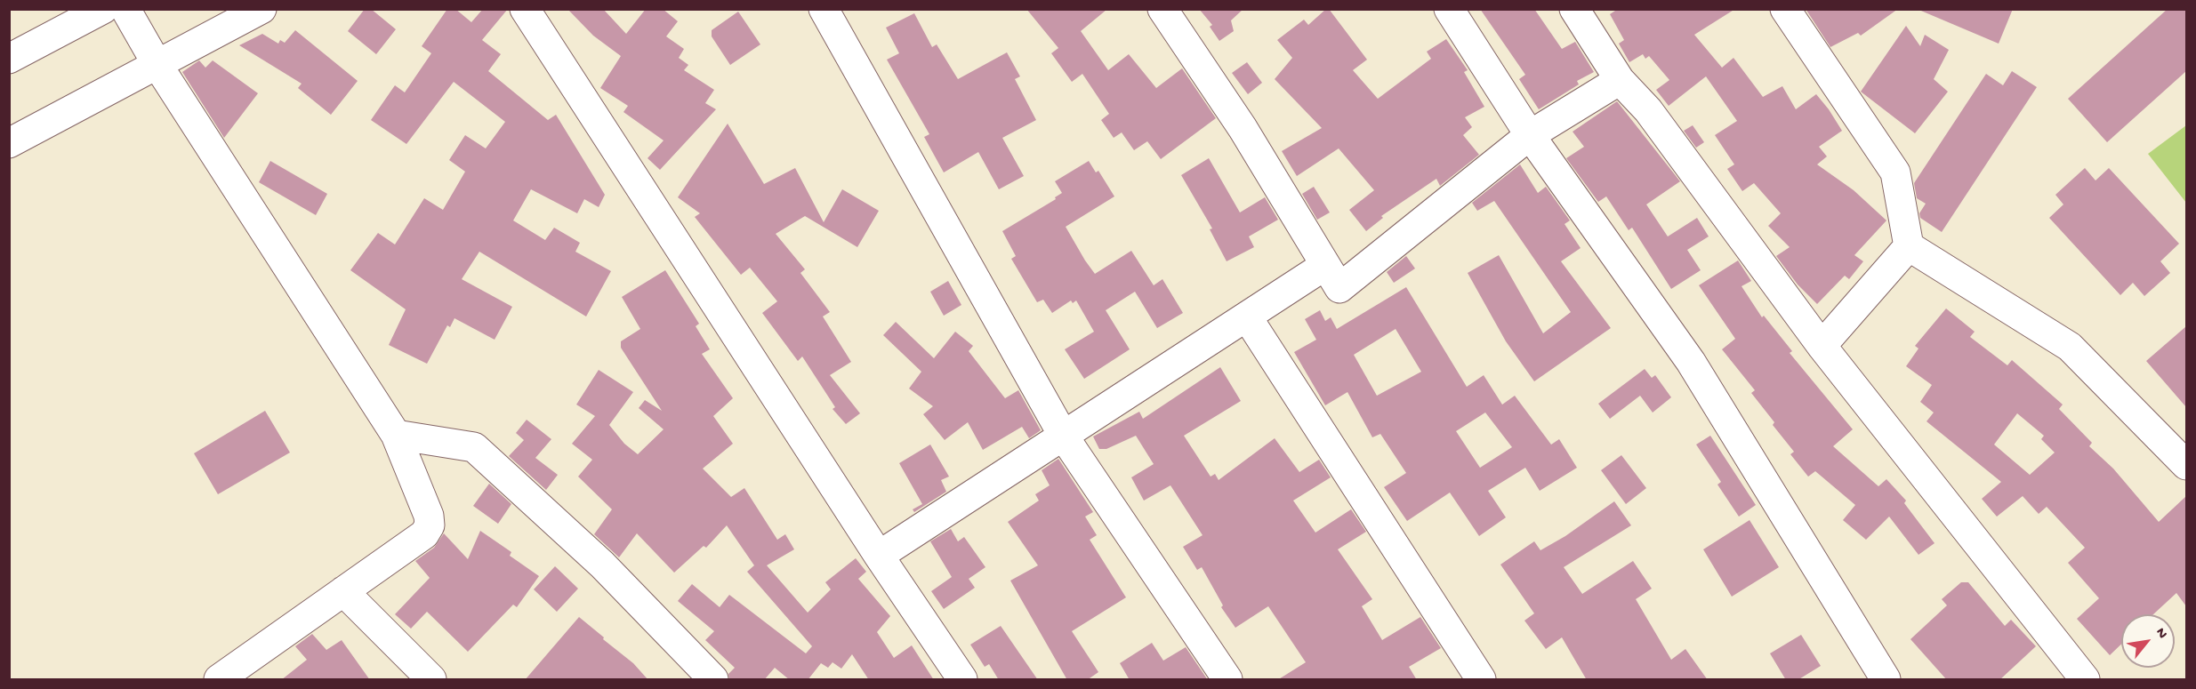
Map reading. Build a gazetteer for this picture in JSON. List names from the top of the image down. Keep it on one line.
{"north":"top right"}
